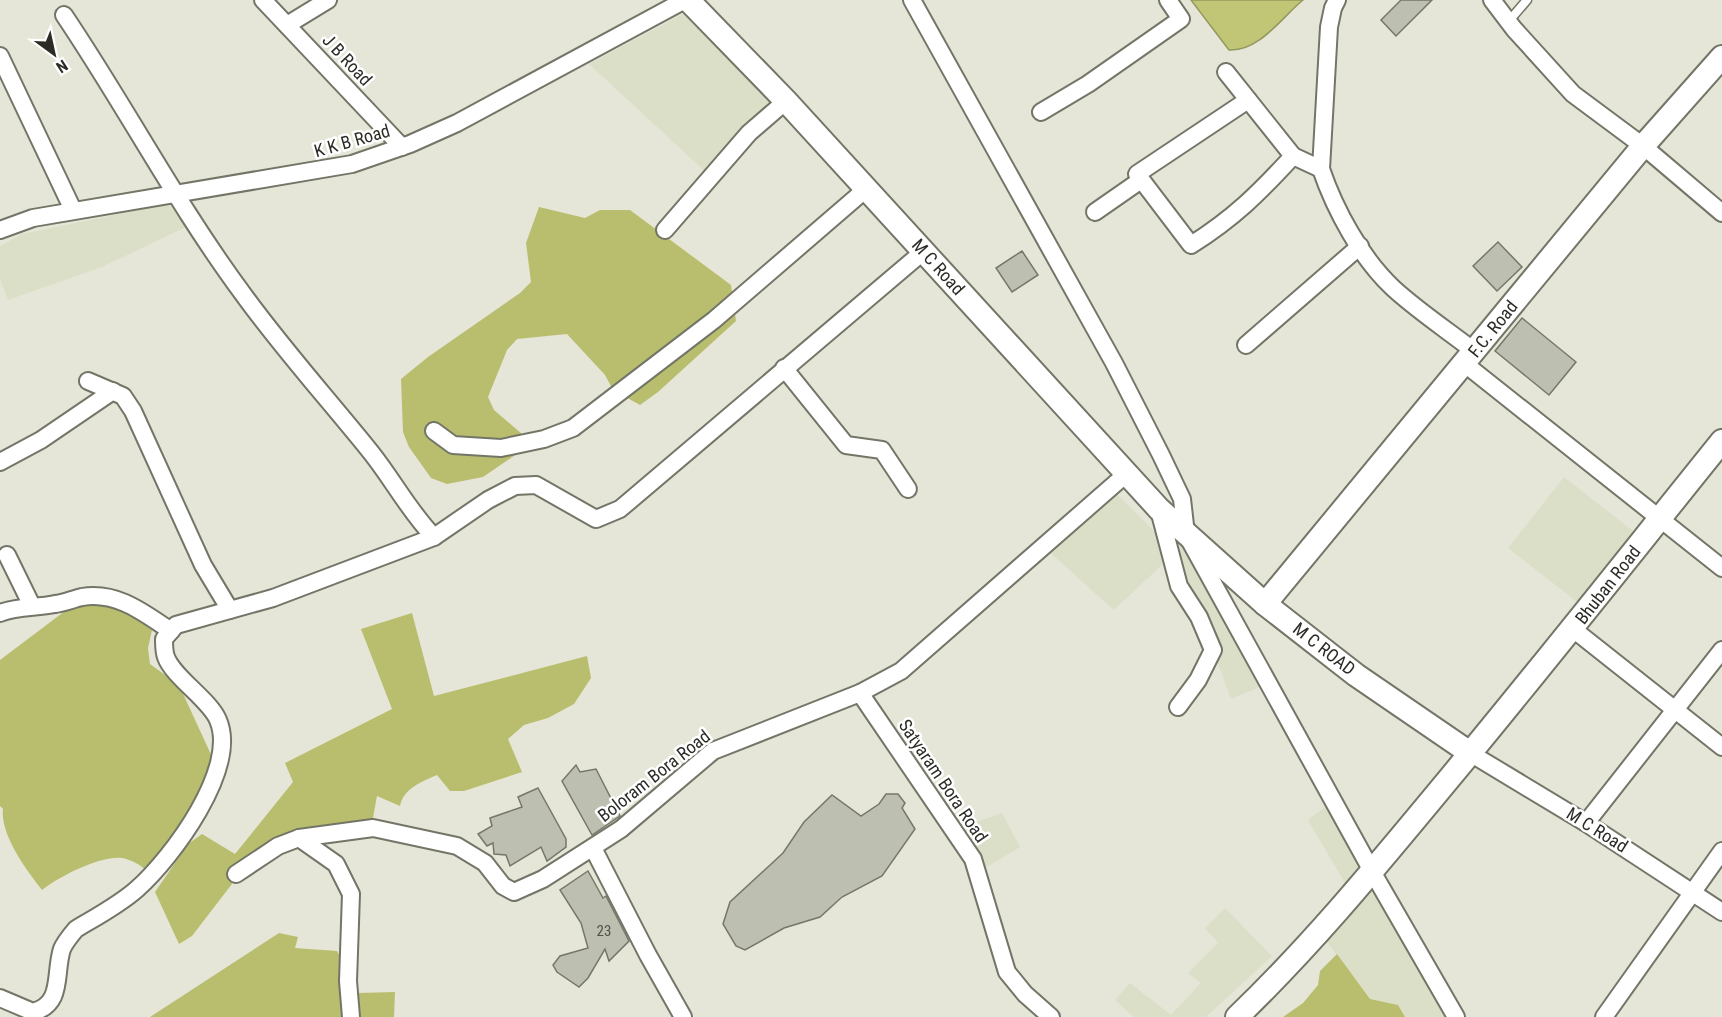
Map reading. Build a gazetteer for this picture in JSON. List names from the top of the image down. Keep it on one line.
{"streets":{"street":["J B Road","K K B Road","M C Road","F.C. Road","Bhuban Road","M C ROAD","Boloram Bora Road","Satyaram Bora Road"]},"crossings":[["J B Road","K K B Road"],["K K B Road","M C Road"],["M C Road","Bhuban Road"],["M C Road","M C ROAD"],["M C Road","Boloram Bora Road"],["F.C. Road","M C ROAD"],["Bhuban Road","M C ROAD"],["Boloram Bora Road","Satyaram Bora Road"]],"house_numbers":["23"],"north":"bottom right"}
